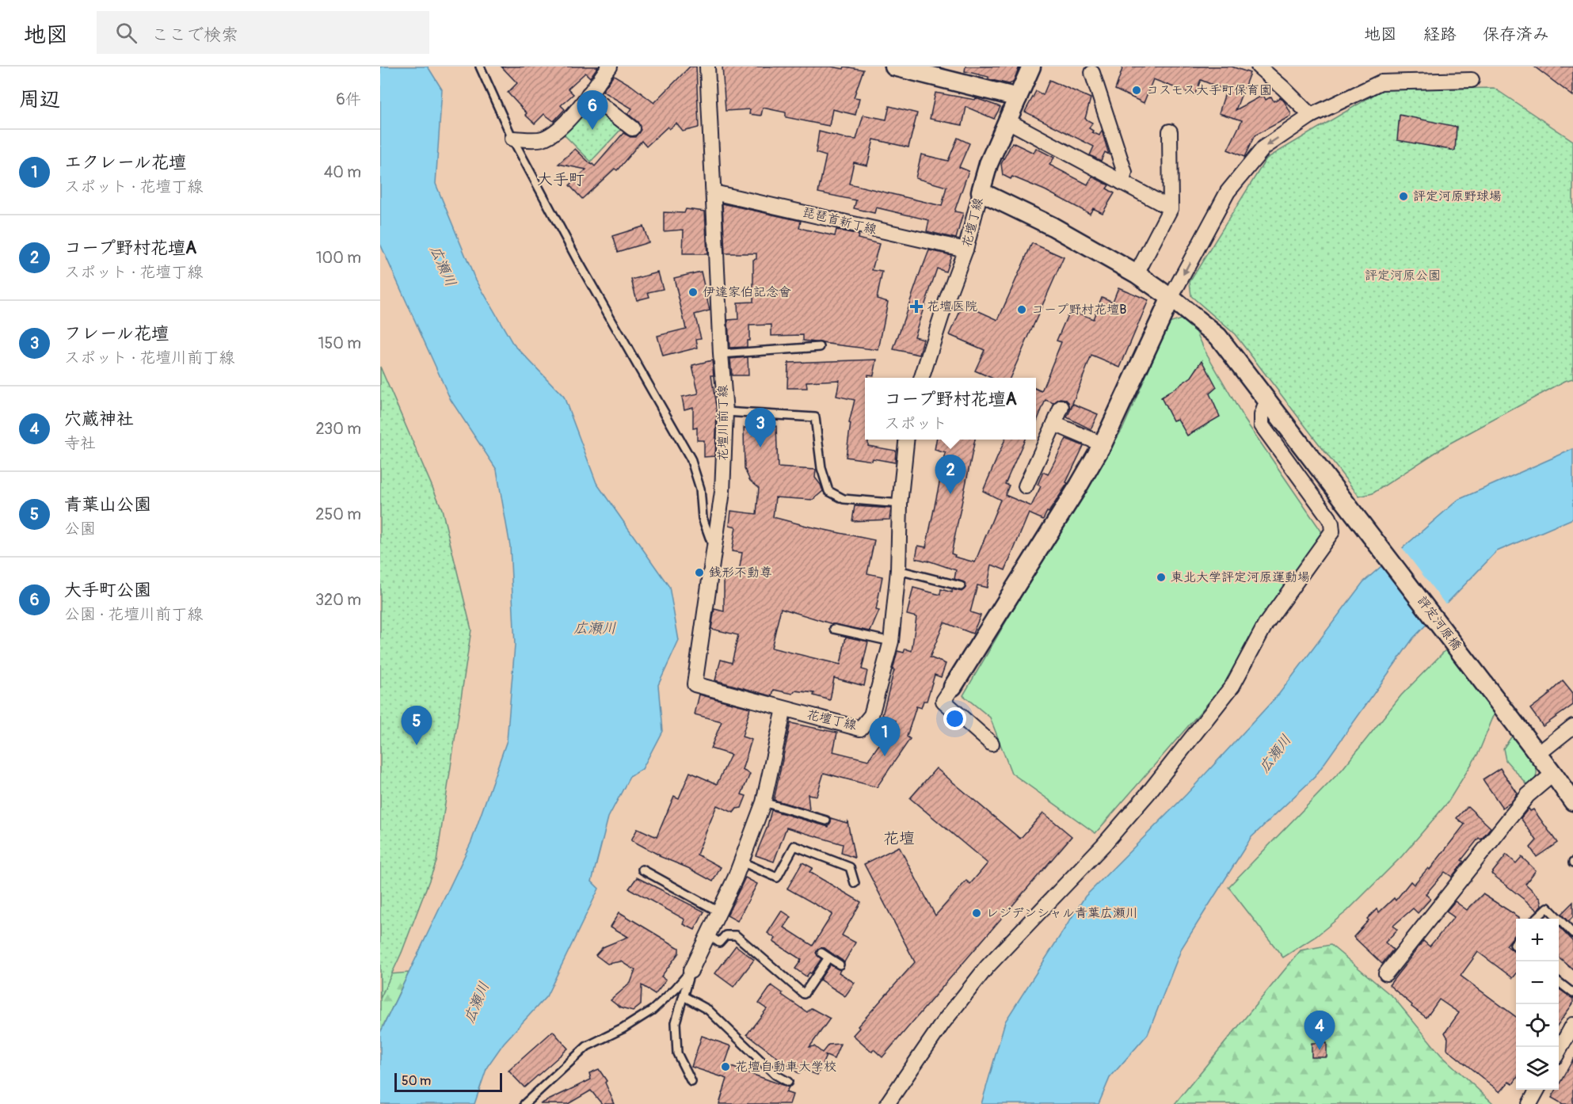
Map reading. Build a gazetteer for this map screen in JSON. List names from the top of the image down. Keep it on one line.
{"streets":{"street":["琵琶首新丁線","花壇丁線","花壇川前丁線","評定河原橋"]},"crossings":[["琵琶首新丁線","花壇丁線"],["琵琶首新丁線","花壇川前丁線"],["花壇丁線","花壇川前丁線"],["花壇丁線","評定河原橋"]],"districts":["大手町","花壇"],"water":["広瀬川"],"parks":["評定河原公園"],"places":{"other":["コスモス大手町保育園","評定河原野球場","伊達家伯記念會","コープ野村花壇B","銭形不動尊","東北大学評定河原運動場","レジデンシャル青葉広瀬川","花壇自動車大学校"],"health":["花壇医院"]},"scale_bar":"50 m","page":{"header":"地図","search":"ここで検索","nav":["地図","経路","保存済み"],"heading":["周辺","6件"],"pins":["6","3","2","5","1","4"],"list":[{"mark":"1","name":"エクレール花壇","note":"スポット · 花壇丁線","value":"40 m"},{"mark":"2","name":"コープ野村花壇A","note":"スポット · 花壇丁線","value":"100 m"},{"mark":"3","name":"フレール花壇","note":"スポット · 花壇川前丁線","value":"150 m"},{"mark":"4","name":"穴蔵神社","note":"寺社","value":"230 m"},{"mark":"5","name":"青葉山公園","note":"公園","value":"250 m"},{"mark":"6","name":"大手町公園","note":"公園 · 花壇川前丁線","value":"320 m"}],"popup":["コープ野村花壇A","スポット"],"map_buttons":["+","−"],"scale":"50 m"}}
